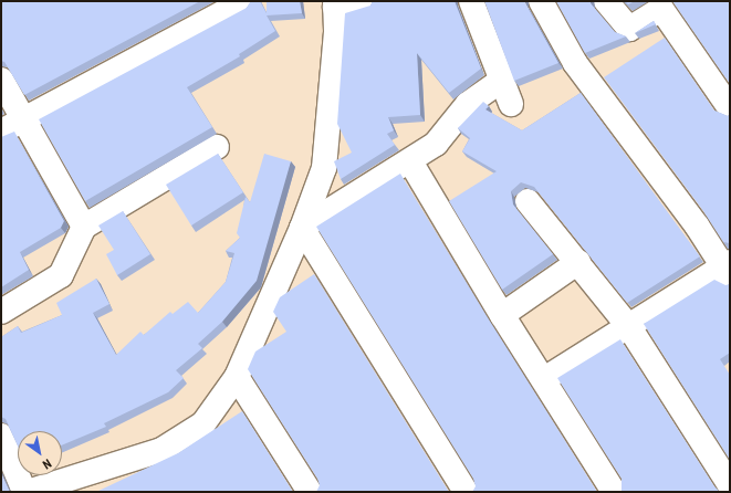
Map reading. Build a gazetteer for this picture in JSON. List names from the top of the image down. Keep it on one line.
{"north":"bottom right"}
